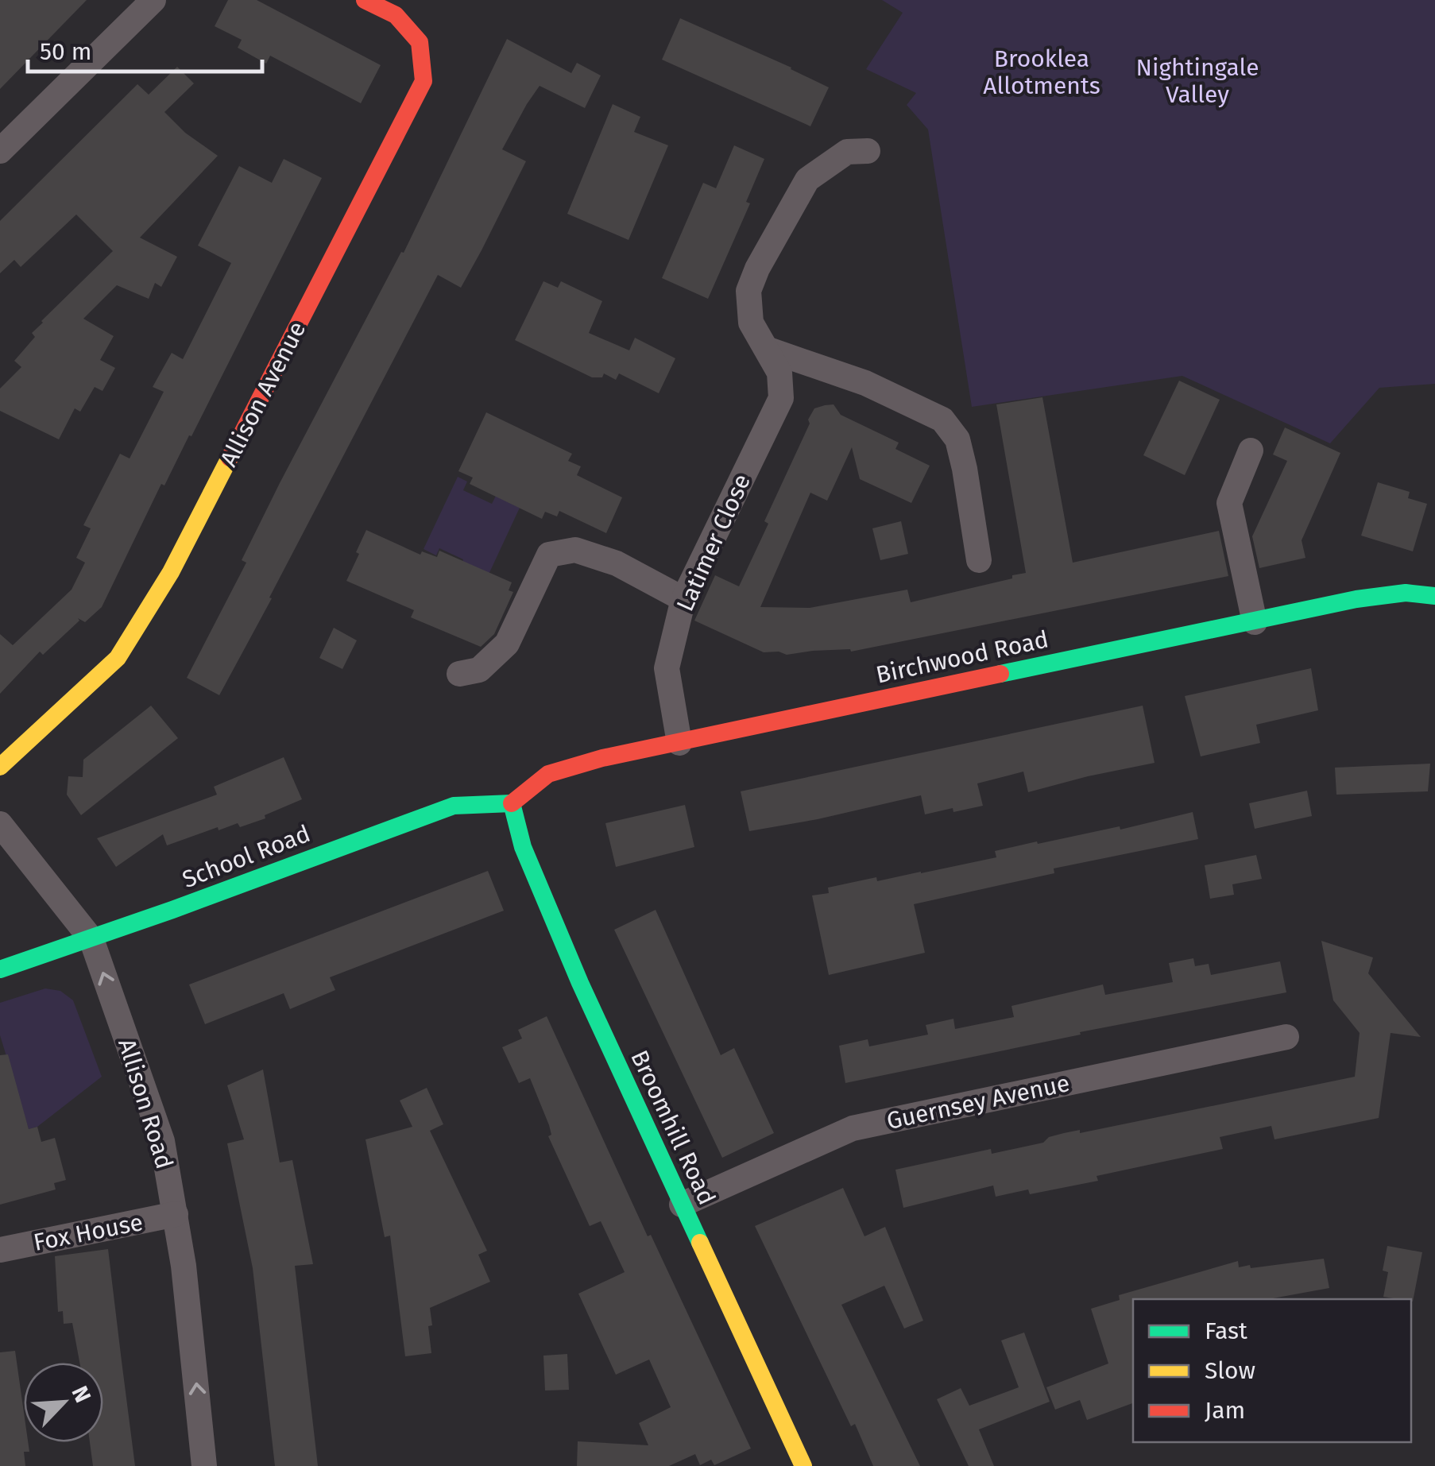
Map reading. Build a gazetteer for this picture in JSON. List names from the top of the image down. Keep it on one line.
{"streets":{"street":["Allison Avenue","Latimer Close","Birchwood Road","School Road","Guernsey Avenue","Allison Road","Broomhill Road","Fox House"]},"crossings":[["Latimer Close","Birchwood Road"],["Birchwood Road","School Road"],["Birchwood Road","Broomhill Road"],["School Road","Allison Road"],["School Road","Broomhill Road"],["Guernsey Avenue","Broomhill Road"],["Allison Road","Fox House"]],"one_way":["Allison Road"],"parks":["Brooklea Allotments","Nightingale Valley"],"legend":["Fast","Slow","Jam"],"scale_bar":"50 m","north":"top right"}
